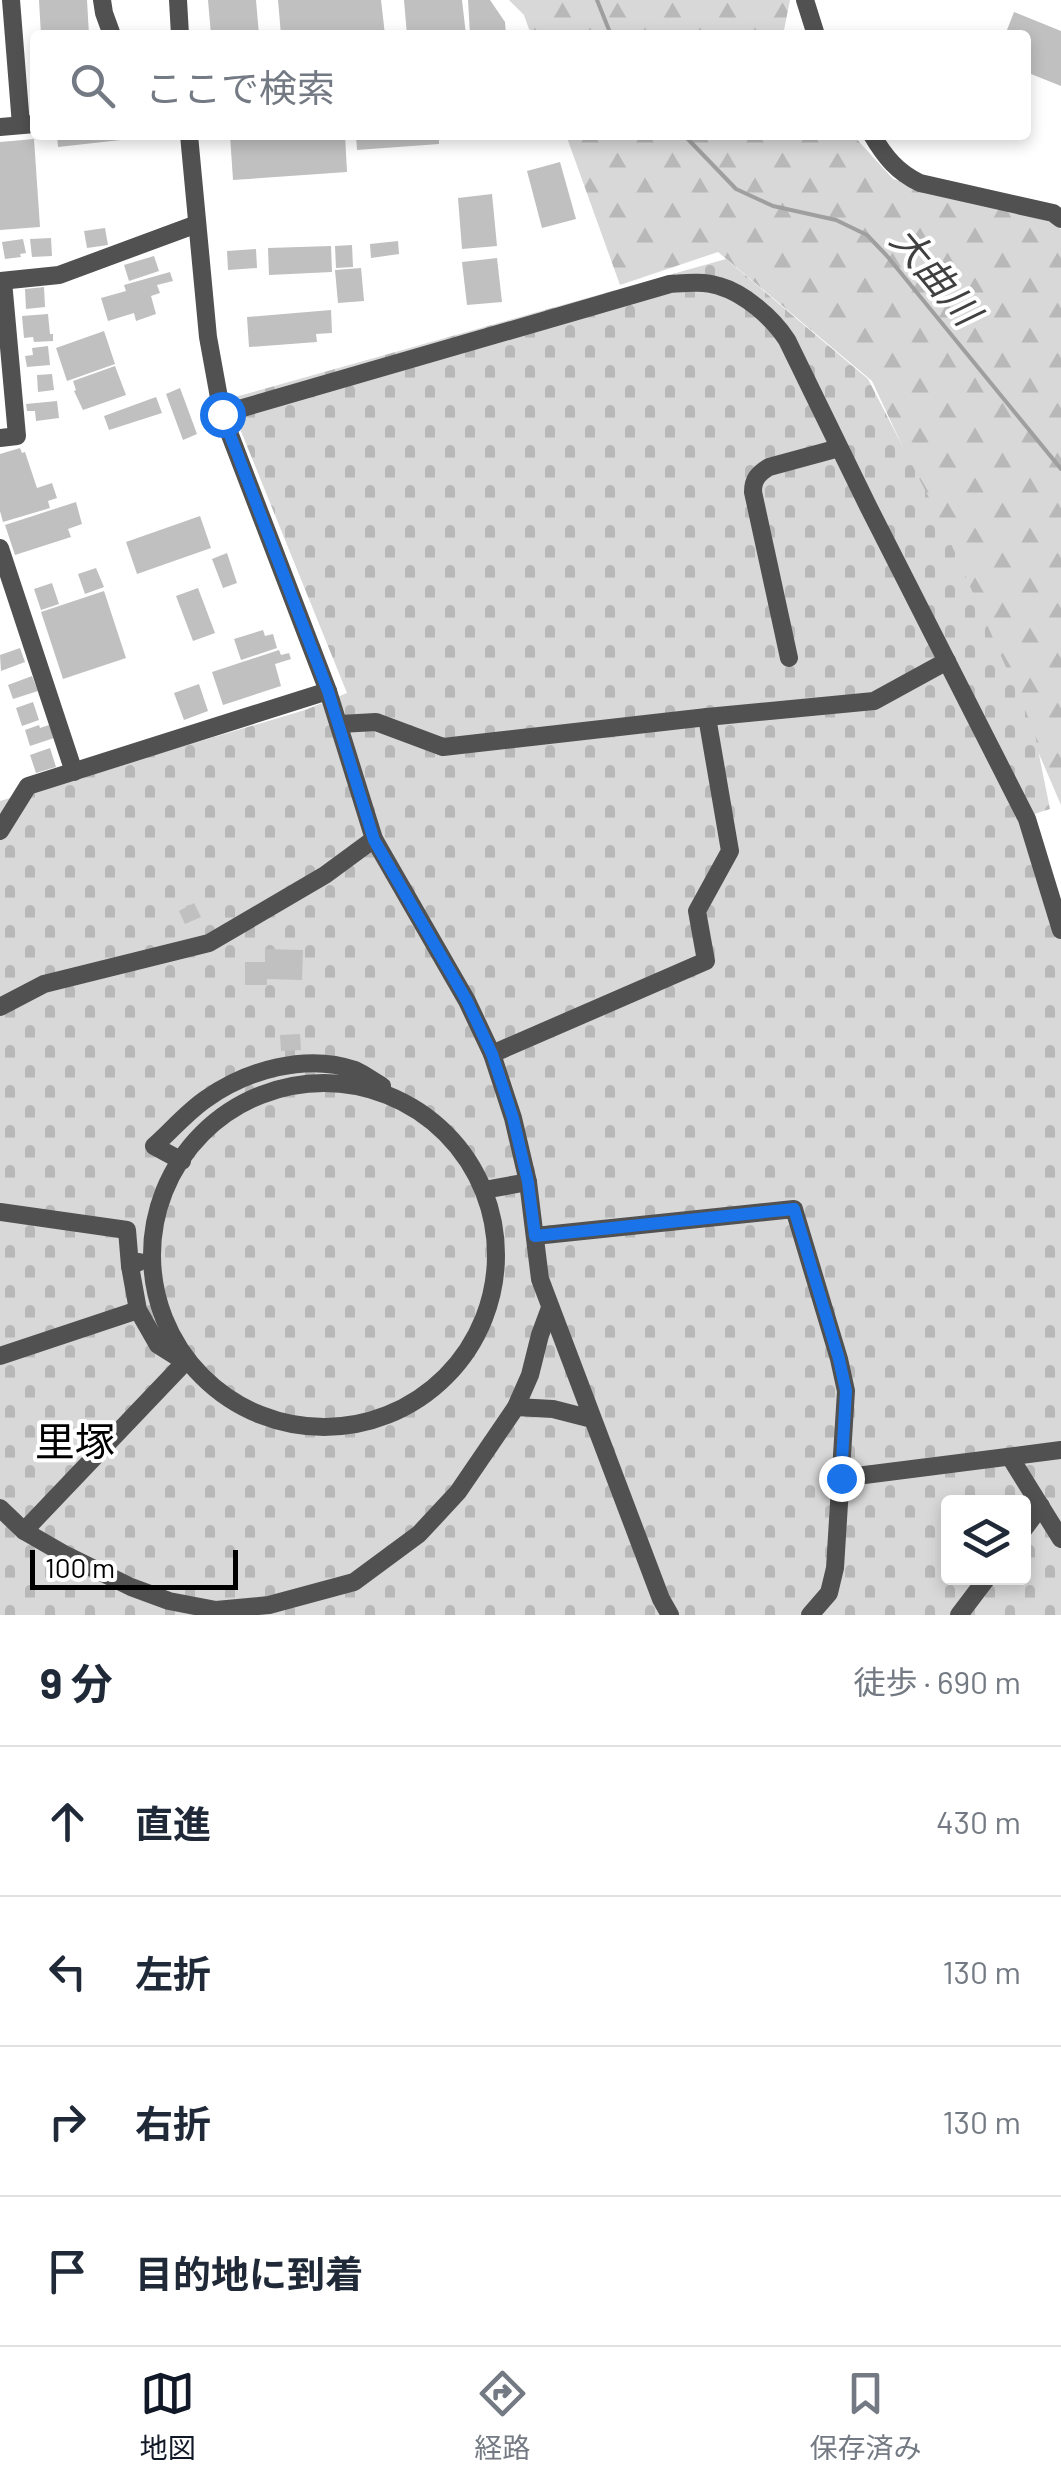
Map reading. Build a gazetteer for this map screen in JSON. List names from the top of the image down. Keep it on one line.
{"districts":["里塚"],"water":["大曲川"],"scale_bar":"100 m","page":{"search":"ここで検索","scale":"100 m","heading":["9 分","徒歩 · 690 m"],"list":[["直進","430 m"],["左折","130 m"],["右折","130 m"],"目的地に到着"],"nav":["地図","経路","保存済み"]}}
